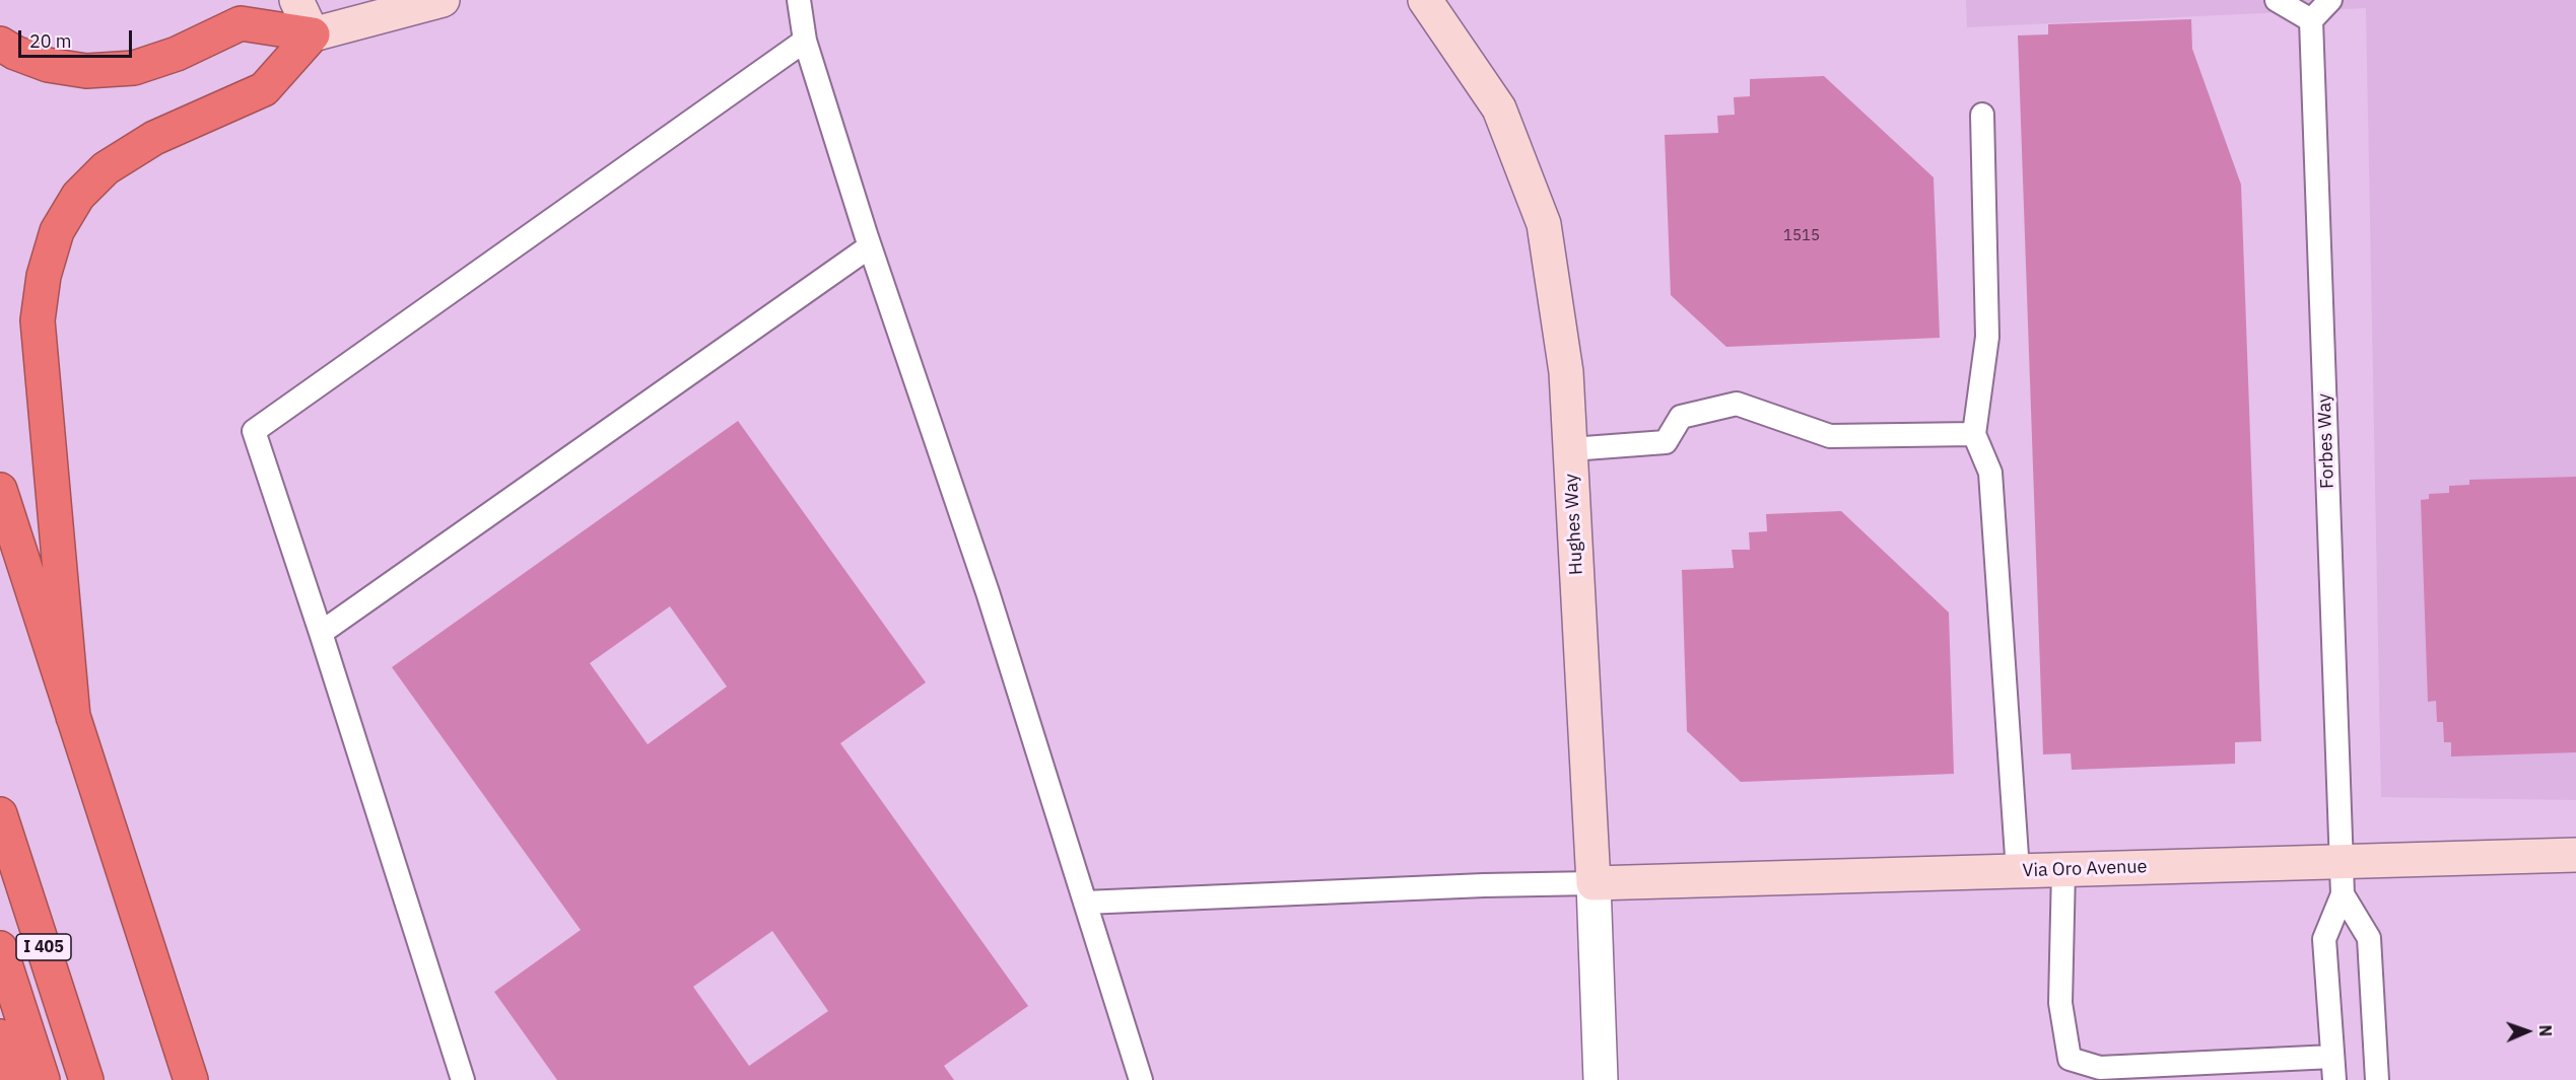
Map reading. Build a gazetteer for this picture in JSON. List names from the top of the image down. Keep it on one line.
{"streets":{"highway":["I 405"],"street":["Hughes Way","Via Oro Avenue"],"lane":["Forbes Way"]},"crossings":[["Forbes Way","Via Oro Avenue"],["Hughes Way","Via Oro Avenue"]],"house_numbers":["1515"],"scale_bar":"20 m","north":"right"}
